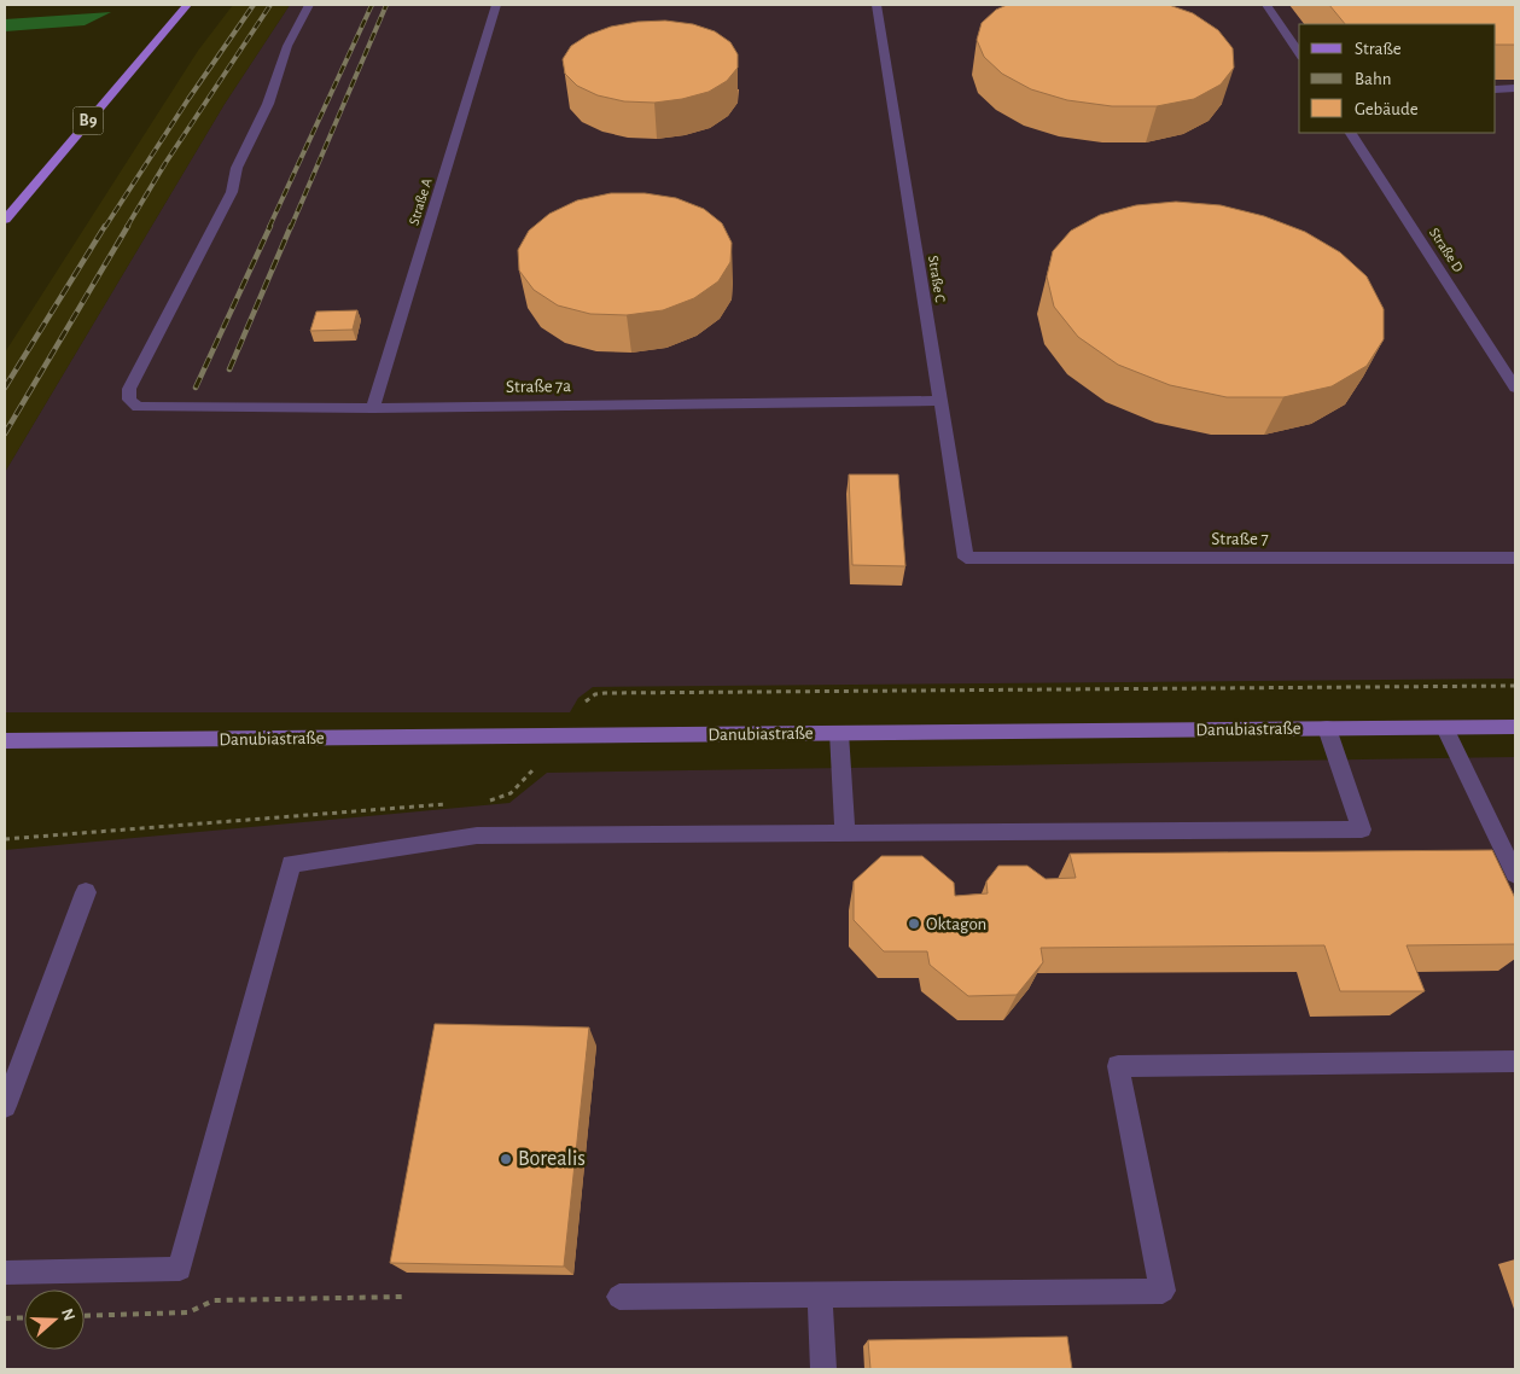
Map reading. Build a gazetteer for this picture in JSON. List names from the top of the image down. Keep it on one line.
{"streets":{"main road":["B9"],"street":["Danubiastraße"],"lane":["Straße A","Straße D","Straße C","Straße 7a","Straße 7"]},"crossings":[["Straße A","Straße 7a"],["Straße C","Straße 7a"],["Straße C","Straße 7"]],"places":["Oktagon","Borealis"],"legend":["Straße","Bahn","Gebäude"],"north":"right"}
